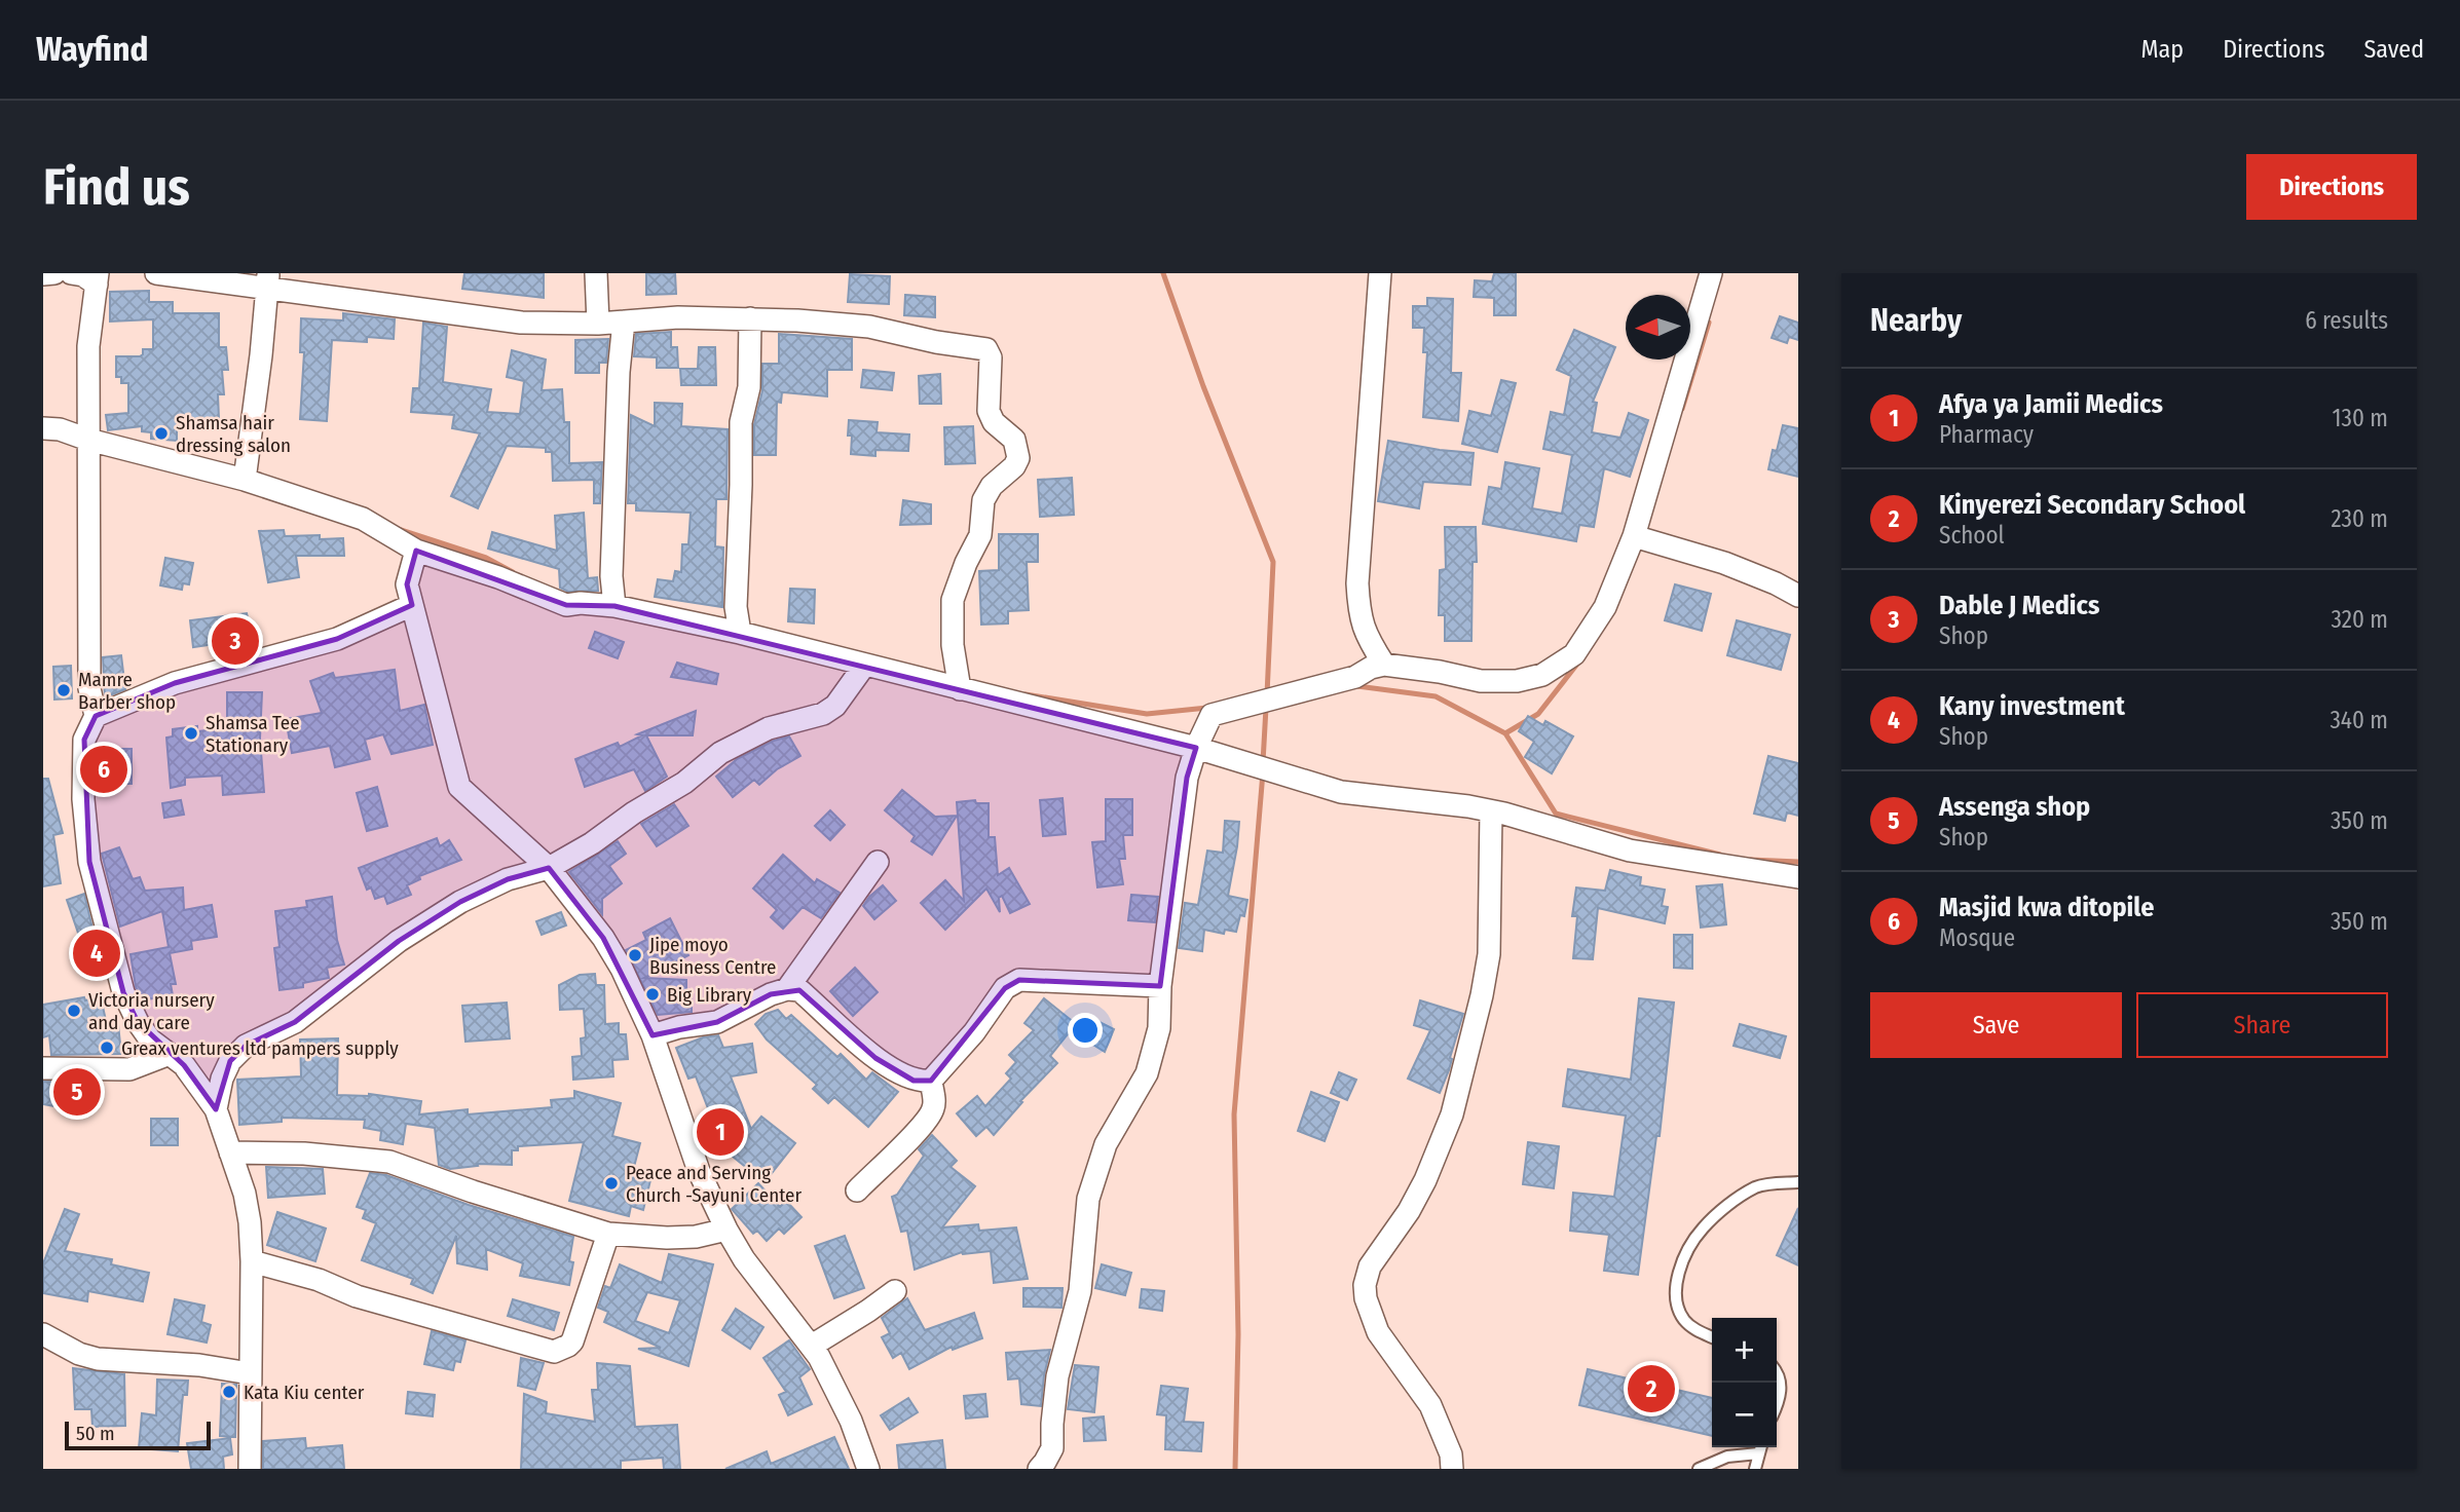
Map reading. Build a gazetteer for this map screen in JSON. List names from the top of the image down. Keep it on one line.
{"places":["Shamsa hair dressing salon","Mamre Barber shop","Shamsa Tee Stationary","Jipe moyo Business Centre","Big Library","Victoria nursery and day care","Greax ventures ltd pampers supply","Peace and Serving Church -Sayuni Center","Kata Kiu center"],"scale_bar":"50 m","north":"left","page":{"header":"Wayfind","nav":["Map","Directions","Saved"],"buttons":["Directions",["Save","Share"]],"title":"Find us","heading":["Nearby","6 results"],"list":[{"mark":"1","name":"Afya ya Jamii Medics","note":"Pharmacy","value":"130 m"},{"mark":"2","name":"Kinyerezi Secondary School","note":"School","value":"230 m"},{"mark":"3","name":"Dable J Medics","note":"Shop","value":"320 m"},{"mark":"4","name":"Kany investment","note":"Shop","value":"340 m"},{"mark":"5","name":"Assenga shop","note":"Shop","value":"350 m"},{"mark":"6","name":"Masjid kwa ditopile","note":"Mosque","value":"350 m"}],"pins":["3","6","4","5","1","2"],"map_buttons":["+","−"],"scale":"50 m"}}
